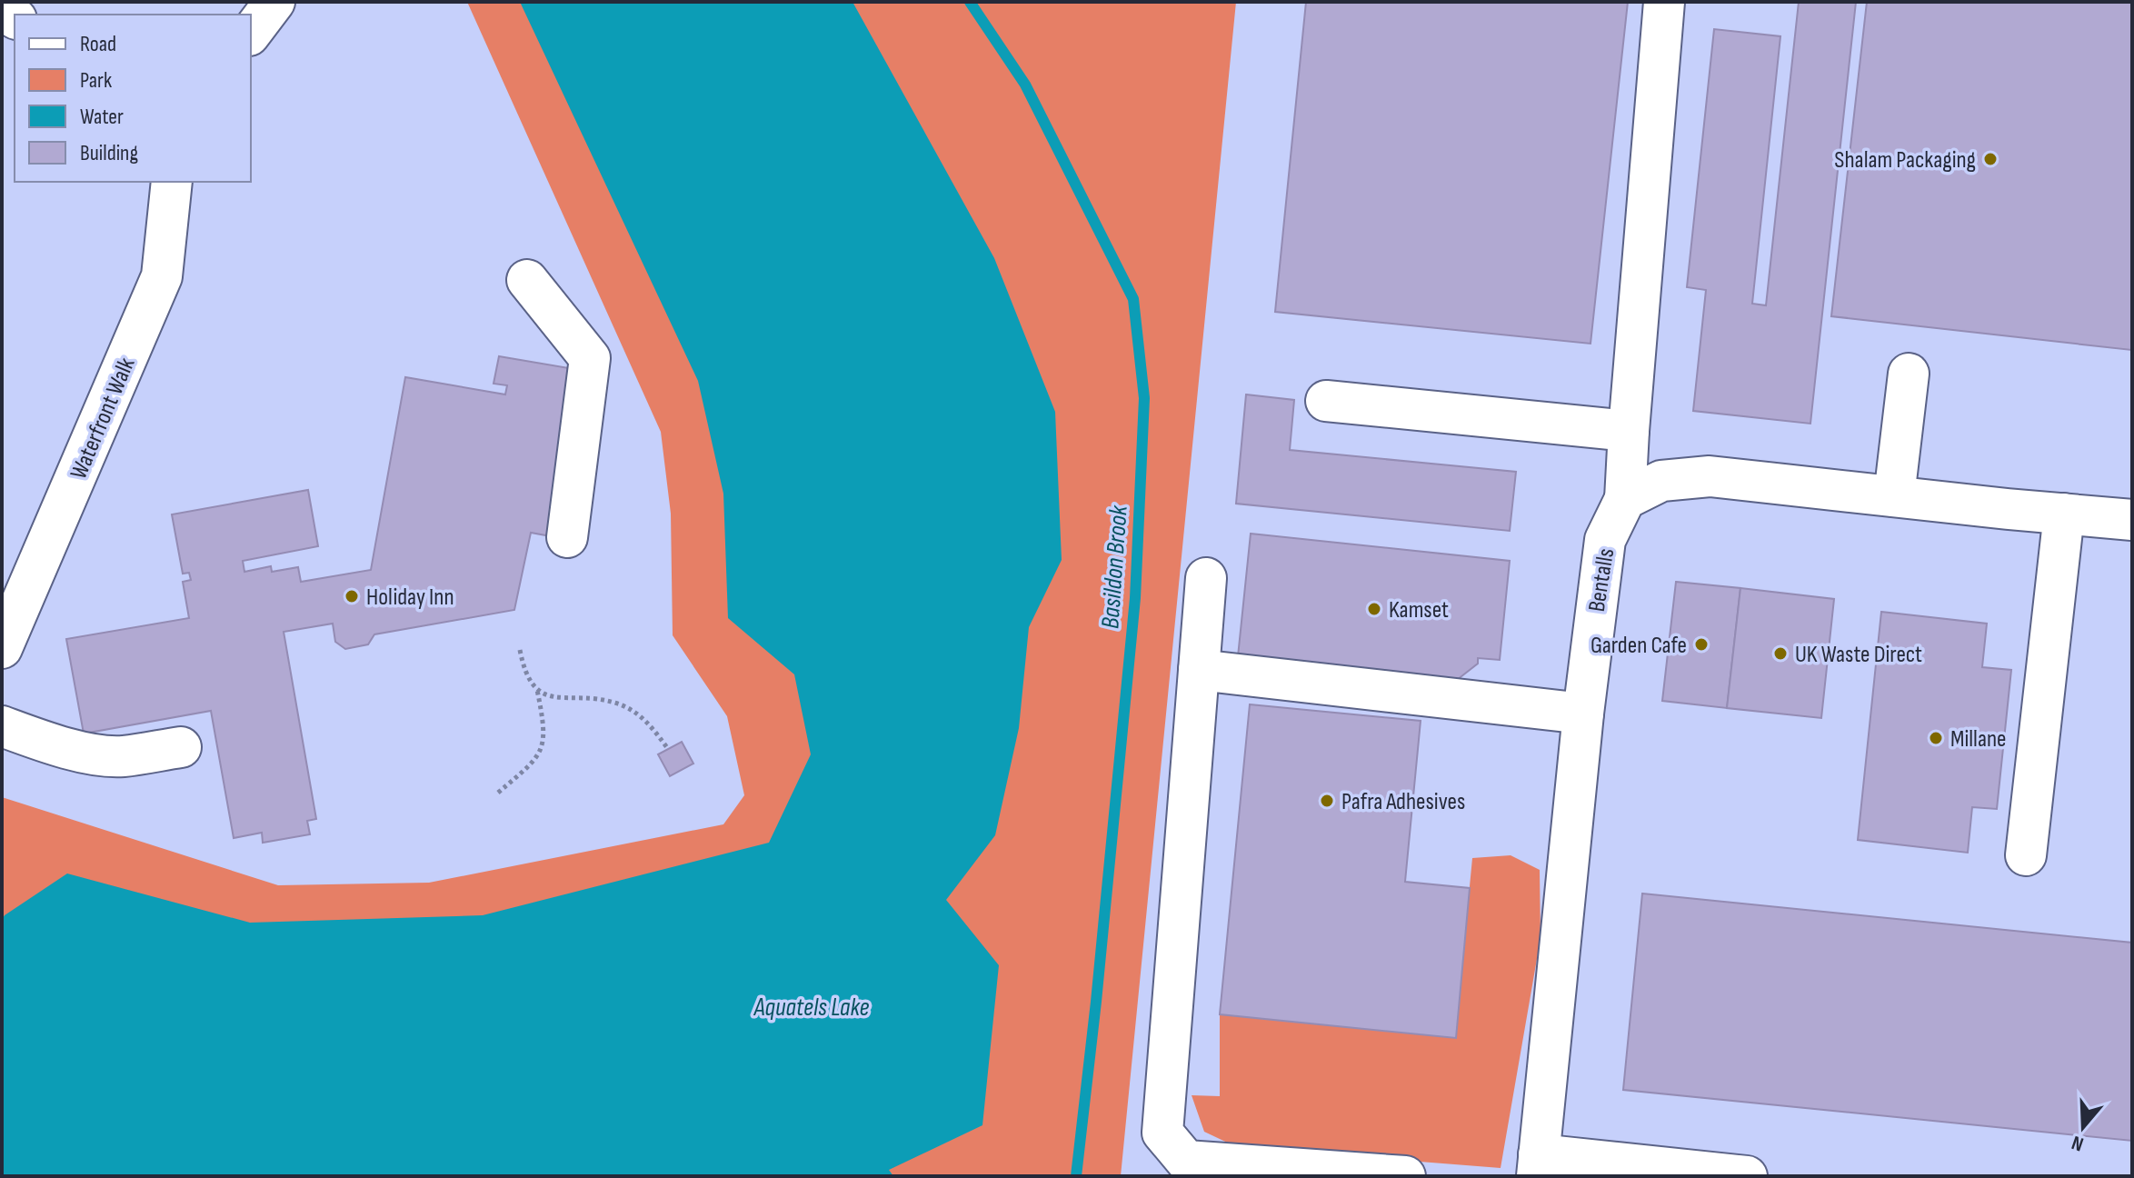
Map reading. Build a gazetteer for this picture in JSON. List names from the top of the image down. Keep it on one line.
{"streets":{"street":["Waterfront Walk","Bentalls"]},"water":["Basildon Brook","Aquatels Lake"],"places":["Shalam Packaging","Holiday Inn","Kamset","Garden Cafe","UK Waste Direct","Millane","Pafra Adhesives"],"legend":["Road","Park","Water","Building"],"north":"bottom"}
